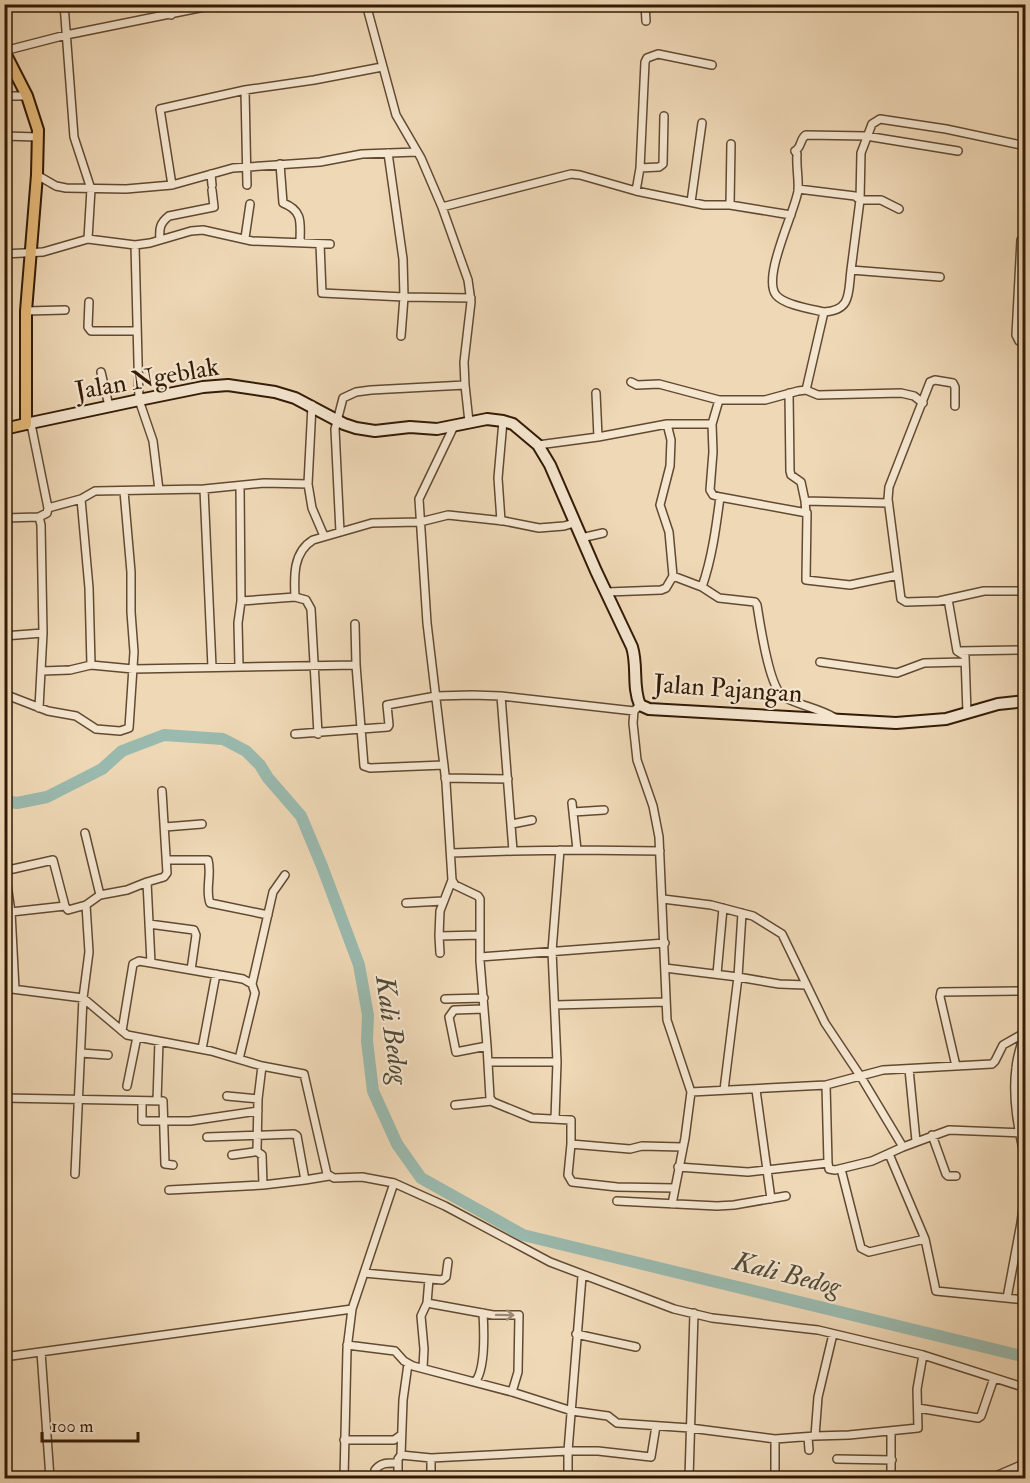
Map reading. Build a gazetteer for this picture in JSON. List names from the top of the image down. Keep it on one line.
{"streets":{"main road":["Jalan Ngeblak","Jalan Pajangan"]},"water":["Kali Bedog"],"scale_bar":"100 m"}
